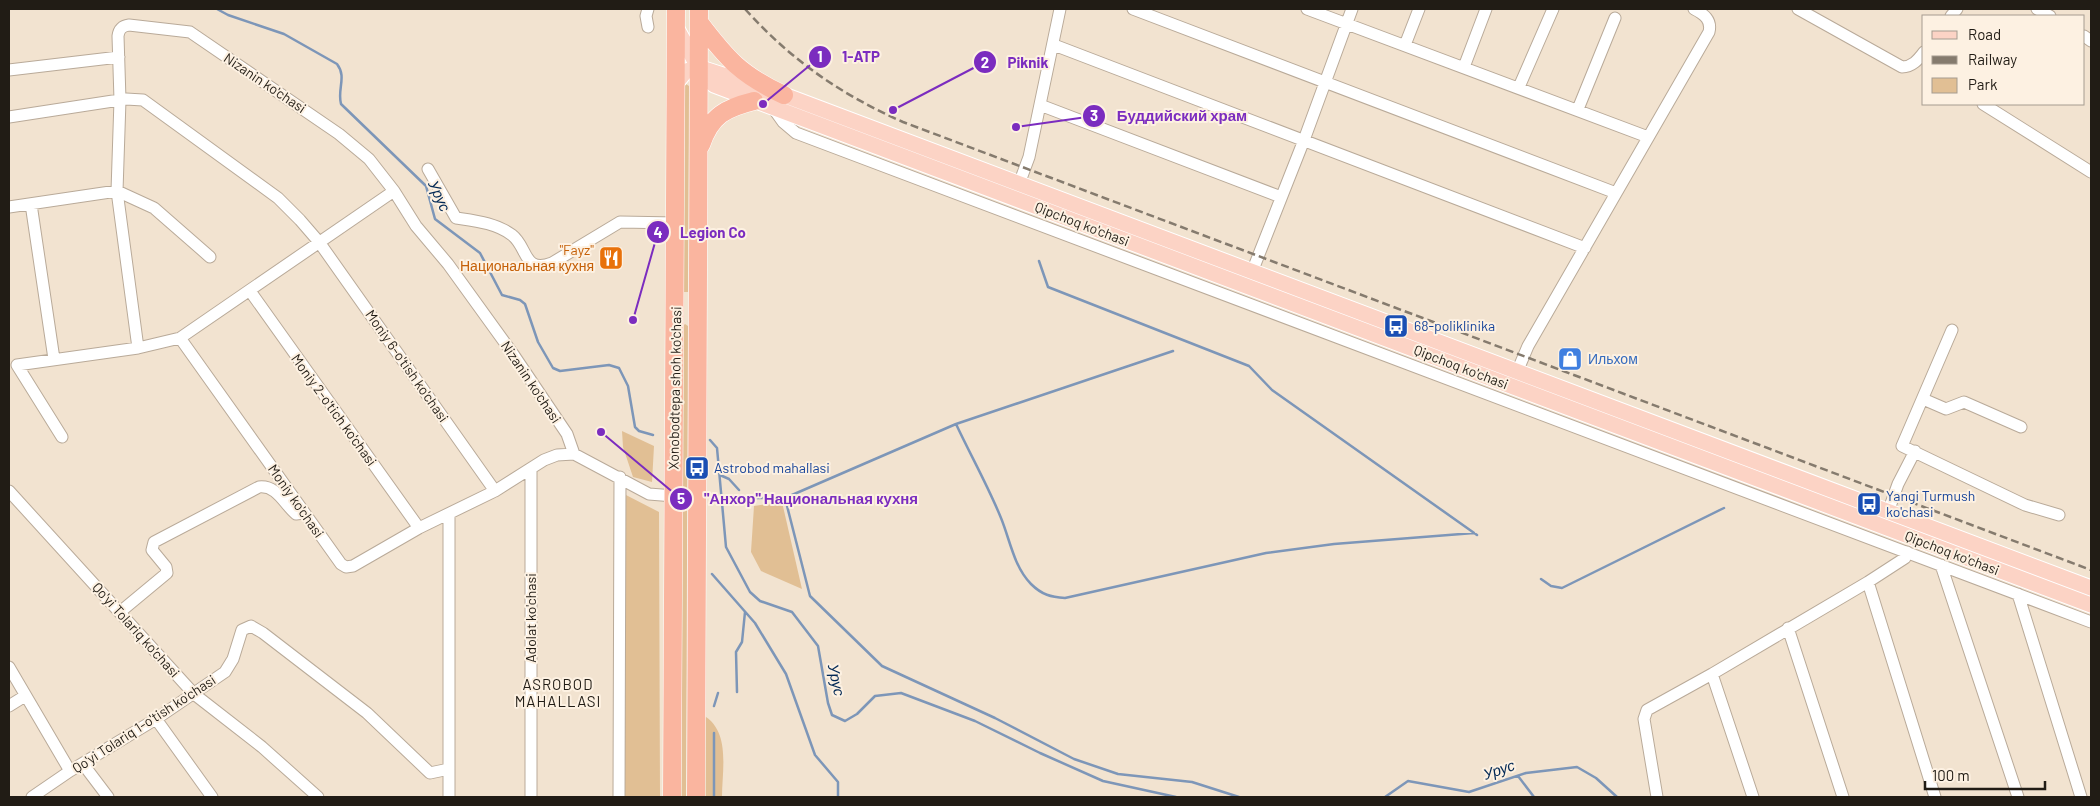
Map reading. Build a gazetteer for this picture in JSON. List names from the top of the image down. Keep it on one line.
{"streets":{"highway":["Xonobodtepa shoh ko'chasi"],"main road":["Qipchoq ko'chasi"],"street":["Nizanin ko'chasi","Moniy 6-o'tish ko'chasi","Moniy 2-o'tich ko'chasi","Moniy ko'chasi","Adolat ko'chasi","Qo'yi Tolariq ko'chasi","Qo'yi Tolariq 1-o'tish ko'chasi"]},"crossings":[["Nizanin ko'chasi","Moniy ko'chasi"],["Qipchoq ko'chasi","Xonobodtepa shoh ko'chasi"],["Moniy 6-o'tish ko'chasi","Moniy ko'chasi"],["Moniy 2-o'tich ko'chasi","Moniy ko'chasi"],["Moniy ko'chasi","Adolat ko'chasi"],["Qo'yi Tolariq ko'chasi","Qo'yi Tolariq 1-o'tish ko'chasi"]],"districts":["ASROBOD MAHALLASI"],"water":["Урус"],"places":{"other":["1-ATP","Piknik","Буддийский храм","Legion Co","\"Анхор\" Национальная кухня"],"restaurant":["\"Fayz\" Национальная кухня"],"bus stop":["68-poliklinika","Astrobod mahallasi","Yangi Turmush ko'chasi"],"shop":["Ильхом"]},"legend":["Road","Railway","Park"],"scale_bar":"100 m"}
